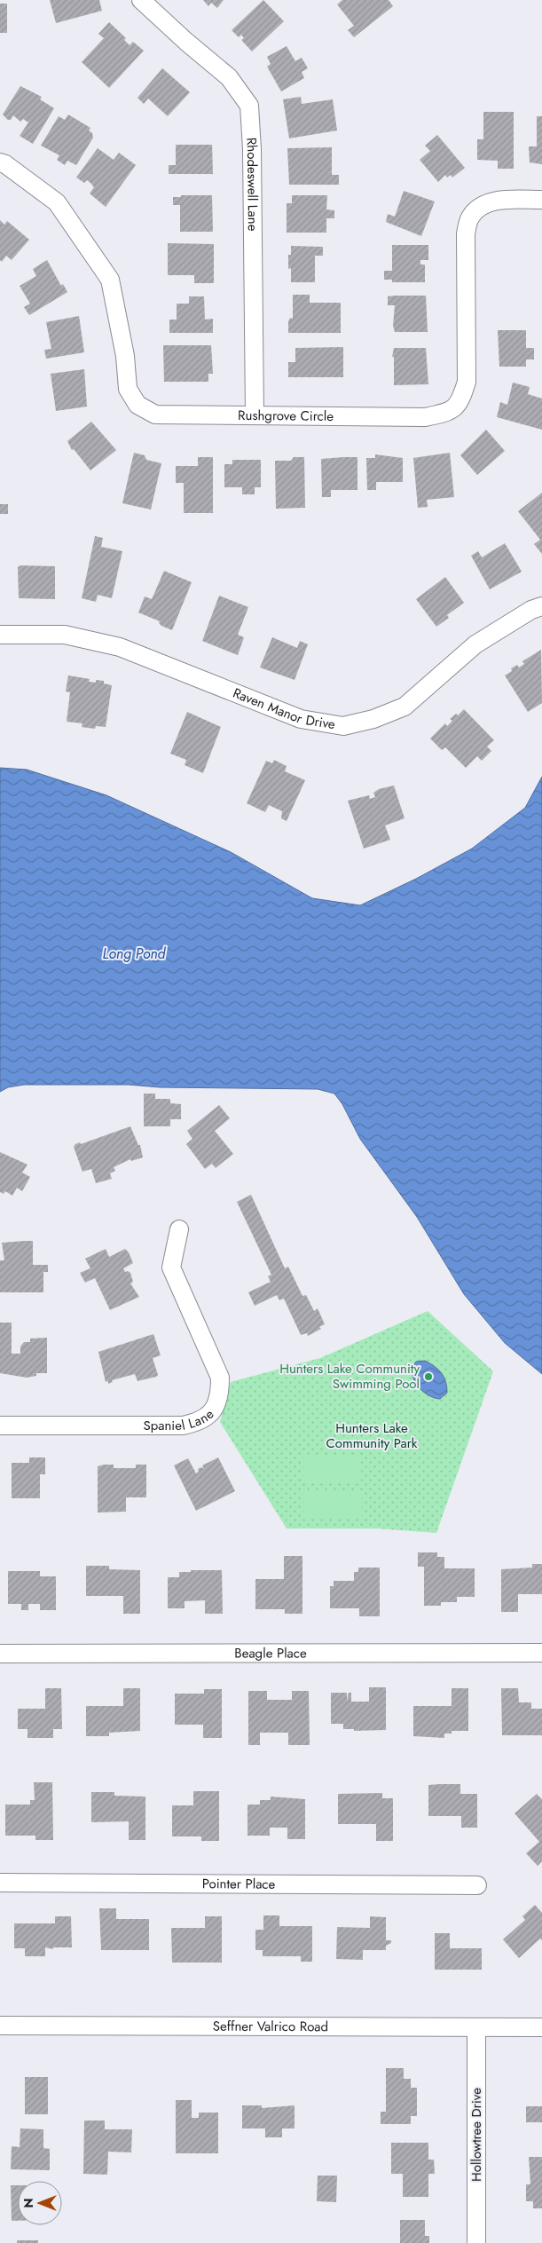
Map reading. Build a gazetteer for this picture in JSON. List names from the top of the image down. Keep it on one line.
{"streets":{"street":["Rhodeswell Lane","Rushgrove Circle","Raven Manor Drive","Spaniel Lane","Beagle Place","Pointer Place","Seffner Valrico Road","Hollowtree Drive"]},"crossings":[["Rhodeswell Lane","Rushgrove Circle"],["Seffner Valrico Road","Hollowtree Drive"]],"water":["Long Pond"],"parks":["Hunters Lake Community Park"],"places":["Hunters Lake Community Swimming Pool"],"north":"left"}
